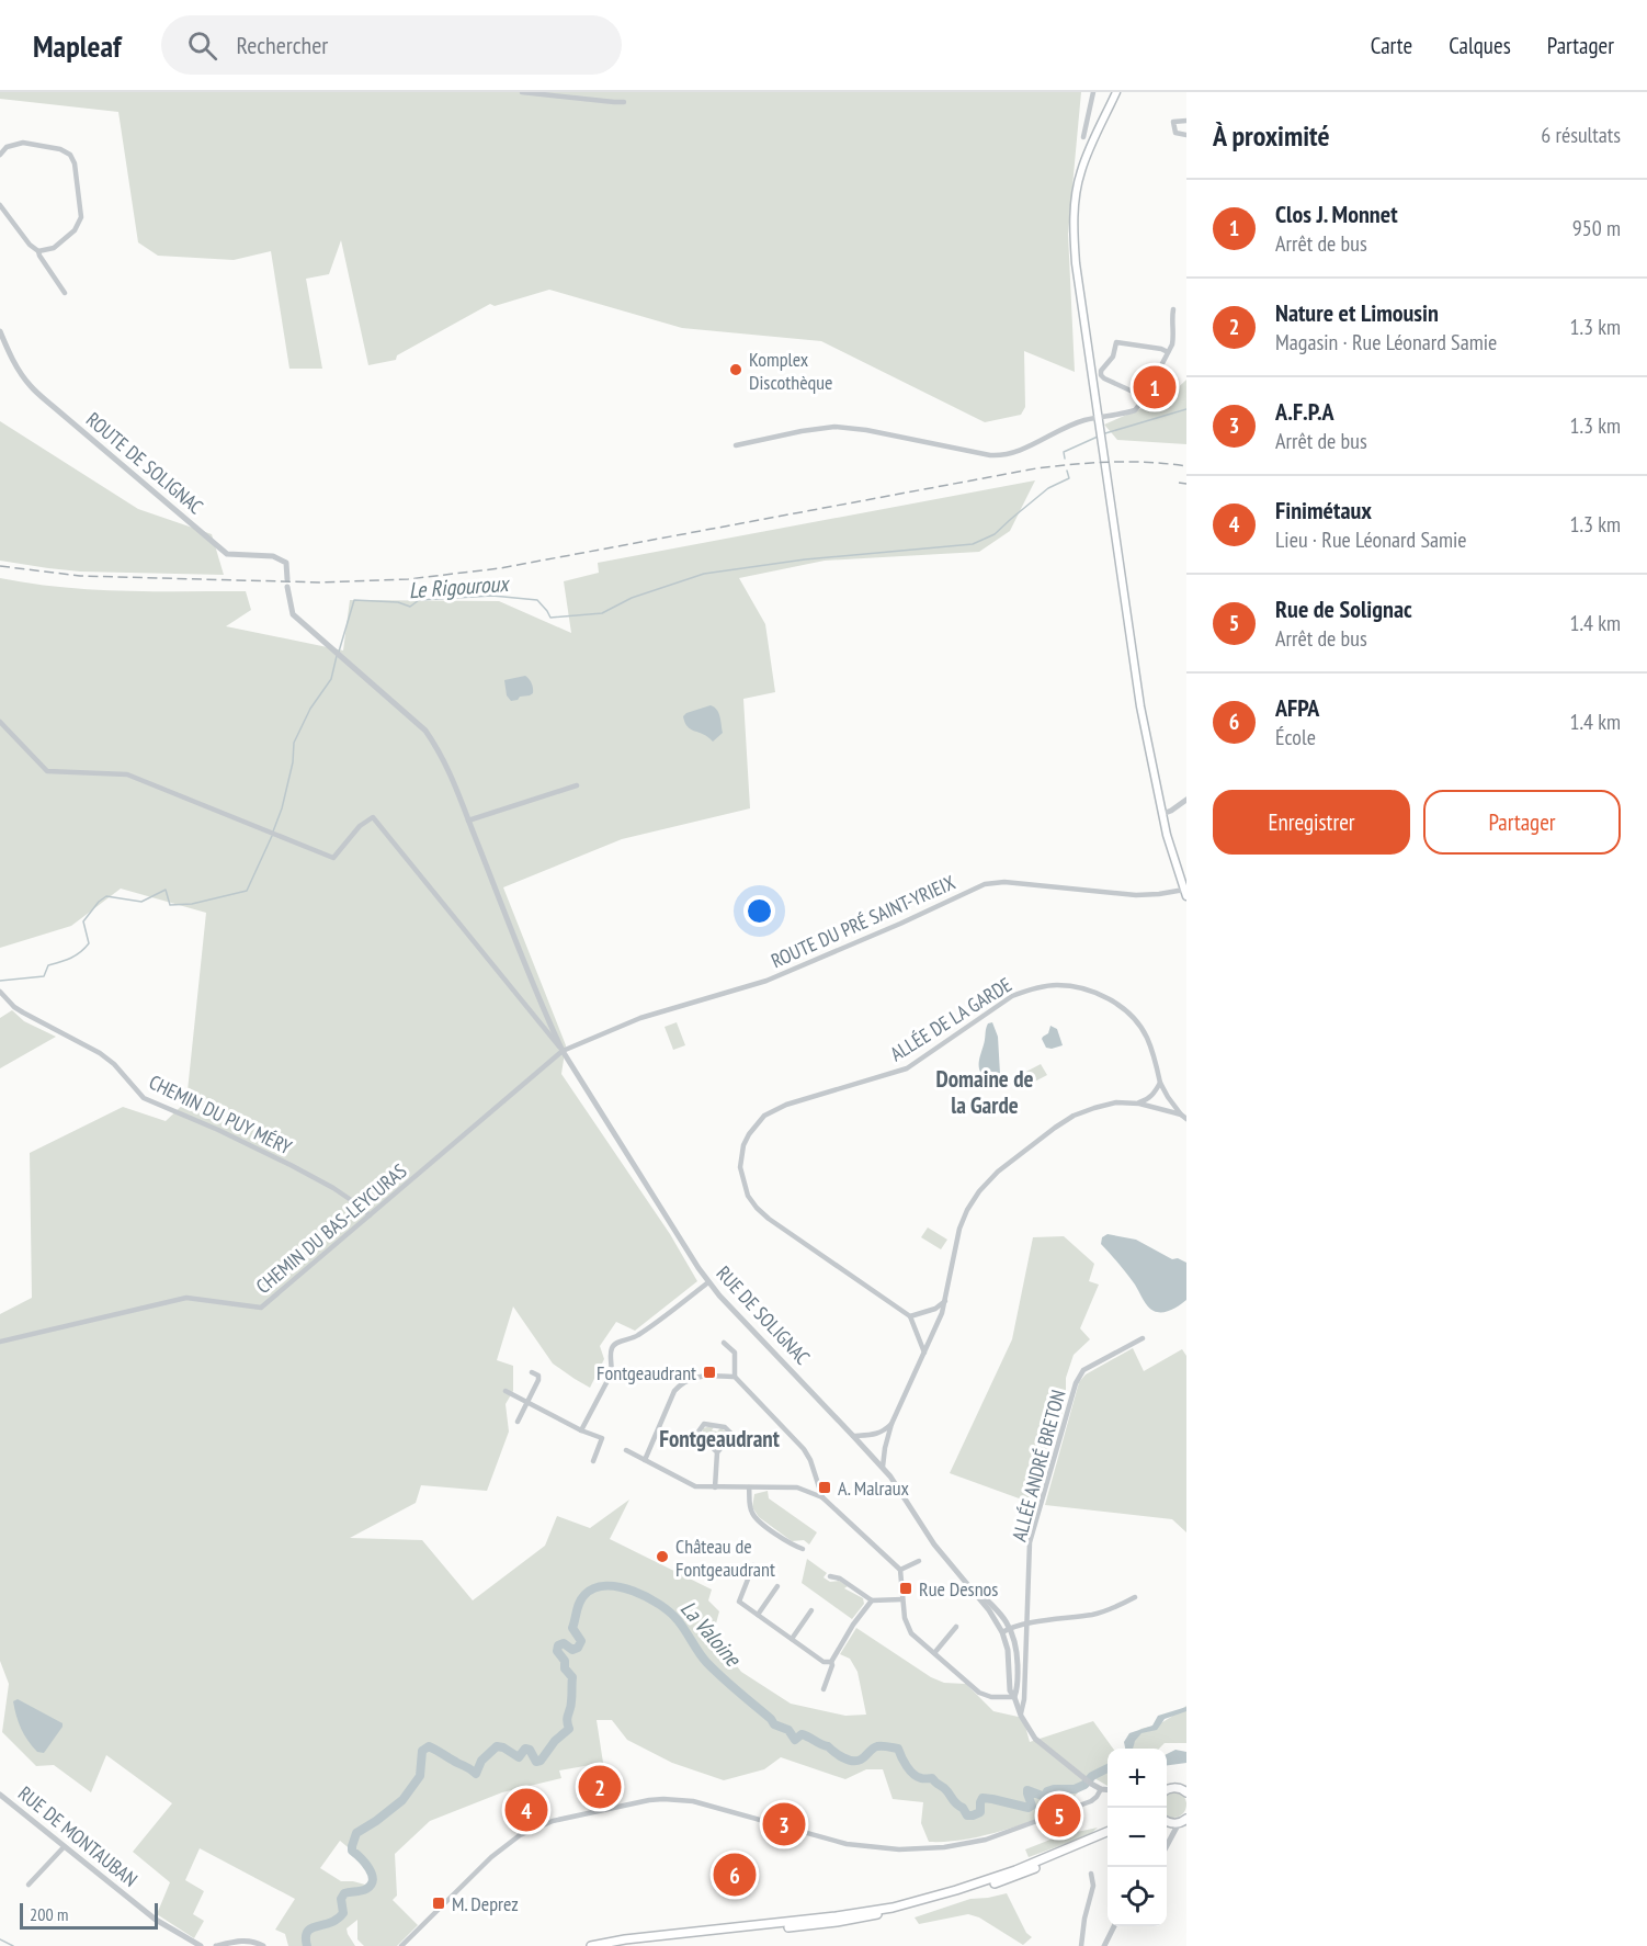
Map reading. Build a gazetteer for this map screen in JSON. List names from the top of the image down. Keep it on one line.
{"streets":{"street":["ROUTE DE SOLIGNAC","ROUTE DU PRÉ SAINT-YRIEIX","ALLÉE DE LA GARDE","CHEMIN DU PUY MÉRY","CHEMIN DU BAS-LEYCURAS","RUE DE SOLIGNAC","ALLÉE ANDRÉ BRETON","RUE DE MONTAUBAN"]},"crossings":[["ROUTE DE SOLIGNAC","RUE DE SOLIGNAC"],["ROUTE DU PRÉ SAINT-YRIEIX","CHEMIN DU BAS-LEYCURAS"],["ROUTE DU PRÉ SAINT-YRIEIX","RUE DE SOLIGNAC"],["ALLÉE DE LA GARDE","RUE DE SOLIGNAC"],["CHEMIN DU PUY MÉRY","CHEMIN DU BAS-LEYCURAS"],["CHEMIN DU BAS-LEYCURAS","RUE DE SOLIGNAC"],["RUE DE SOLIGNAC","ALLÉE ANDRÉ BRETON"]],"districts":["Domaine de la Garde","Fontgeaudrant"],"water":["Le Rigouroux","La Valoine"],"places":{"other":["Komplex Discothèque","Château de Fontgeaudrant"],"transit":["Fontgeaudrant","A. Malraux","Rue Desnos","M. Deprez"]},"scale_bar":"200 m","page":{"header":"Mapleaf","search":"Rechercher","nav":["Carte","Calques","Partager"],"heading":["À proximité","6 résultats"],"list":[{"mark":"1","name":"Clos J. Monnet","note":"Arrêt de bus","value":"950 m"},{"mark":"2","name":"Nature et Limousin","note":"Magasin · Rue Léonard Samie","value":"1.3 km"},{"mark":"3","name":"A.F.P.A","note":"Arrêt de bus","value":"1.3 km"},{"mark":"4","name":"Finimétaux","note":"Lieu · Rue Léonard Samie","value":"1.3 km"},{"mark":"5","name":"Rue de Solignac","note":"Arrêt de bus","value":"1.4 km"},{"mark":"6","name":"AFPA","note":"École","value":"1.4 km"}],"pins":["1","2","4","5","3","6"],"buttons":["Enregistrer","Partager"],"map_buttons":["+","−"],"scale":"200 m"}}
